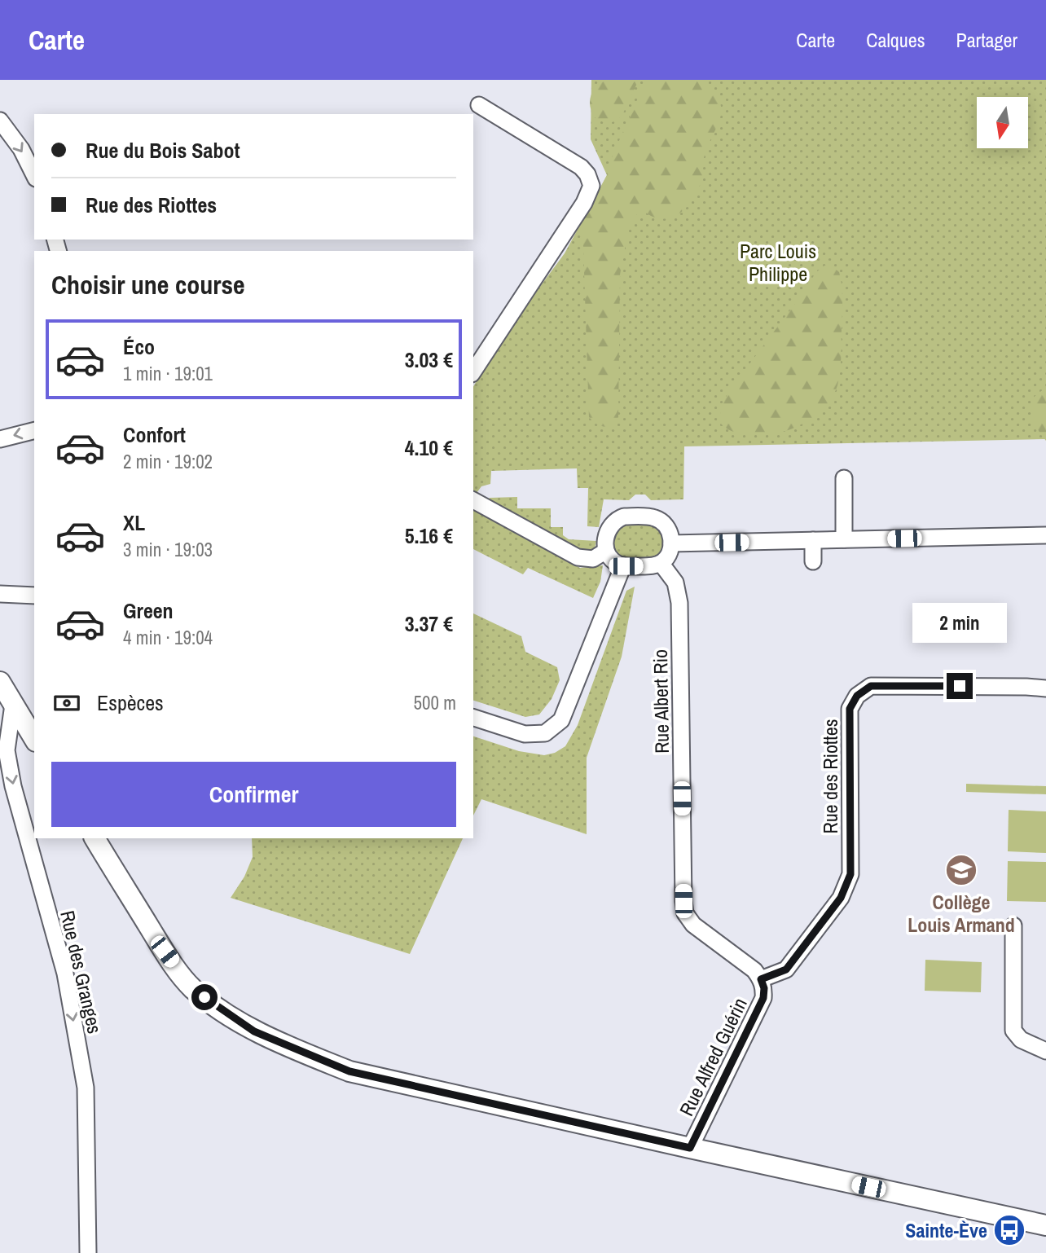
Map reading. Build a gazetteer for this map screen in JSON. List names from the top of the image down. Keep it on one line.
{"streets":{"street":["Rue Albert Rio","Rue des Riottes","Rue des Granges","Rue Alfred Guérin"]},"crossings":[["Rue Albert Rio","Rue Alfred Guérin"],["Rue des Riottes","Rue Alfred Guérin"]],"one_way":["Rue des Granges"],"parks":["Parc Louis Philippe"],"places":{"school or university":["Collège Louis Armand"],"bus stop":["Sainte-Ève"]},"north":"bottom","page":{"header":"Carte","nav":["Carte","Calques","Partager"],"banner":["Rue du Bois Sabot","Rue des Riottes"],"heading":"Choisir une course","list":[{"name":"Éco","note":"1 min · 19:01","value":"3.03 €"},{"name":"Confort","note":"2 min · 19:02","value":"4.10 €"},{"name":"XL","note":"3 min · 19:03","value":"5.16 €"},{"name":"Green","note":"4 min · 19:04","value":"3.37 €"}],"bubble":"2 min","pay":["Espèces","500 m"],"buttons":"Confirmer"}}
